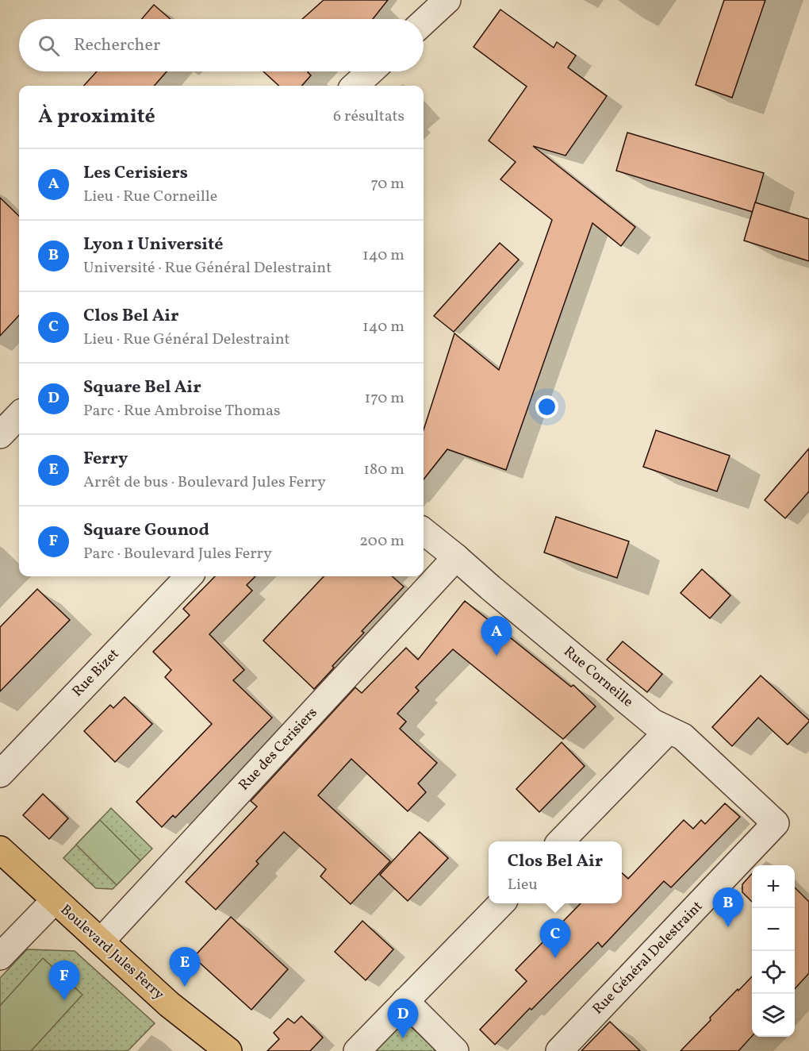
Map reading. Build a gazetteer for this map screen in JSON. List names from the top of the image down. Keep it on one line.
{"streets":{"main road":["Boulevard Jules Ferry"],"street":["Rue Bizet","Rue Corneille","Rue des Cerisiers","Rue Général Delestraint"]},"crossings":[["Rue Corneille","Rue des Cerisiers"],["Rue Corneille","Rue Général Delestraint"],["Rue des Cerisiers","Boulevard Jules Ferry"]],"page":{"search":"Rechercher","heading":["À proximité","6 résultats"],"list":[{"mark":"A","name":"Les Cerisiers","note":"Lieu · Rue Corneille","value":"70 m"},{"mark":"B","name":"Lyon 1 Université","note":"Université · Rue Général Delestraint","value":"140 m"},{"mark":"C","name":"Clos Bel Air","note":"Lieu · Rue Général Delestraint","value":"140 m"},{"mark":"D","name":"Square Bel Air","note":"Parc · Rue Ambroise Thomas","value":"170 m"},{"mark":"E","name":"Ferry","note":"Arrêt de bus · Boulevard Jules Ferry","value":"180 m"},{"mark":"F","name":"Square Gounod","note":"Parc · Boulevard Jules Ferry","value":"200 m"}],"pins":["A","B","C","E","F","D"],"popup":["Clos Bel Air","Lieu"],"map_buttons":["+","−"]}}
